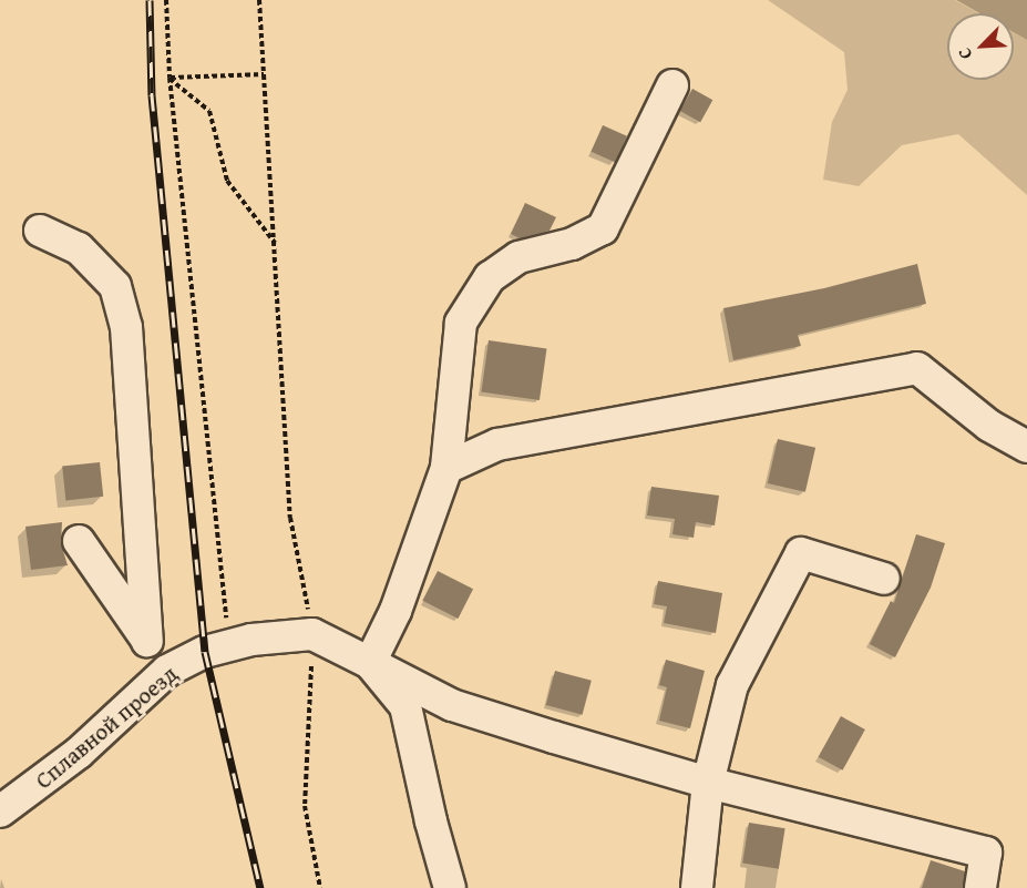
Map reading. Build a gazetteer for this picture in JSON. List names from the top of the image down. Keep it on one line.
{"streets":{"street":["Сплавной проезд"]},"north":"bottom left"}
